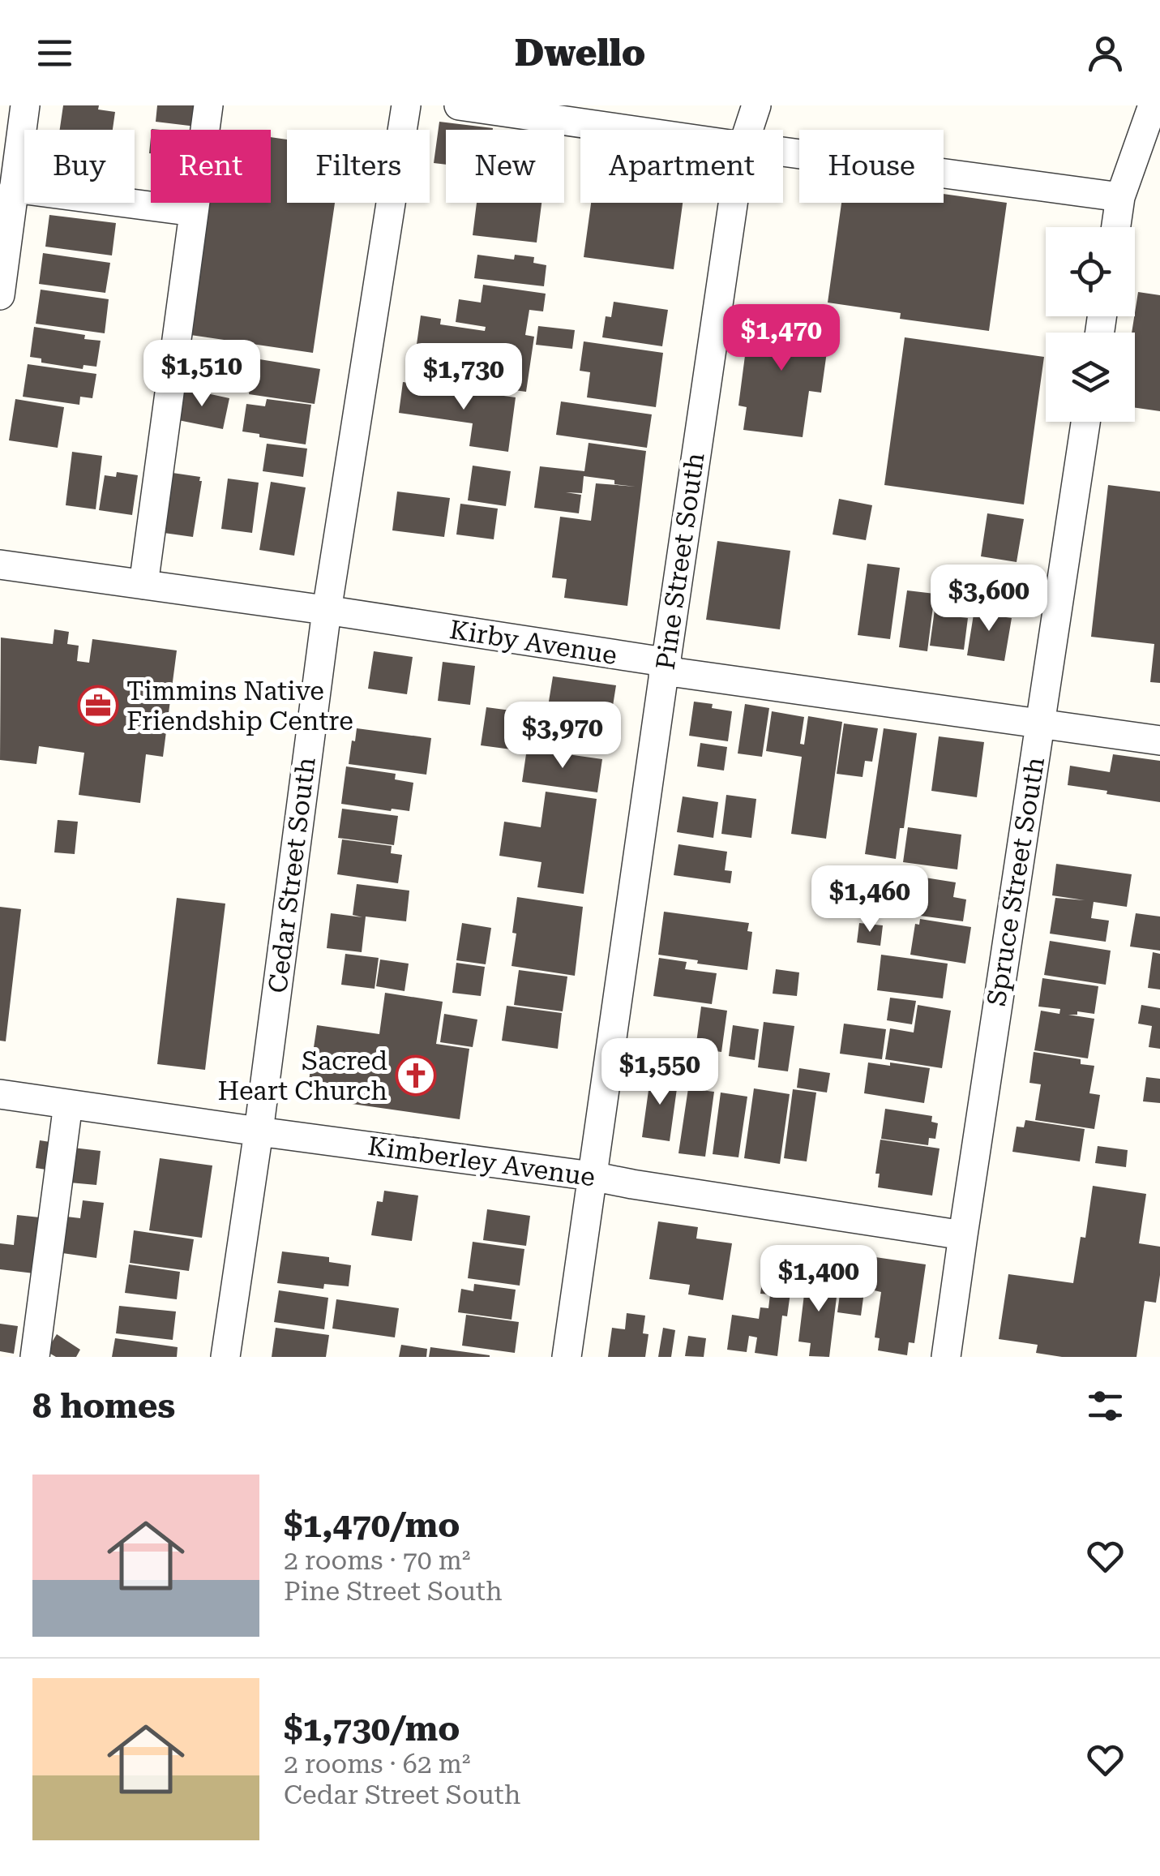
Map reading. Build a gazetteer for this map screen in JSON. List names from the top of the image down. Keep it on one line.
{"streets":{"street":["Pine Street South","Kirby Avenue","Cedar Street South","Spruce Street South","Kimberley Avenue"]},"crossings":[["Pine Street South","Kirby Avenue"],["Pine Street South","Kimberley Avenue"],["Kirby Avenue","Cedar Street South"],["Kirby Avenue","Spruce Street South"],["Cedar Street South","Kimberley Avenue"],["Spruce Street South","Kimberley Avenue"]],"places":{"office":["Timmins Native Friendship Centre"],"church":["Sacred Heart Church"]},"page":{"header":"Dwello","chip":["Buy","Rent","Filters","New","Apartment","House"],"price":["$1,470","$1,510","$1,730","$3,600","$3,970","$1,460","$1,550","$1,400"],"heading":"8 homes","list":[{"name":"$1,470/mo","note":"2 rooms · 70 m² · Pine Street South"},{"name":"$1,730/mo","note":"2 rooms · 62 m² · Cedar Street South"}]}}
